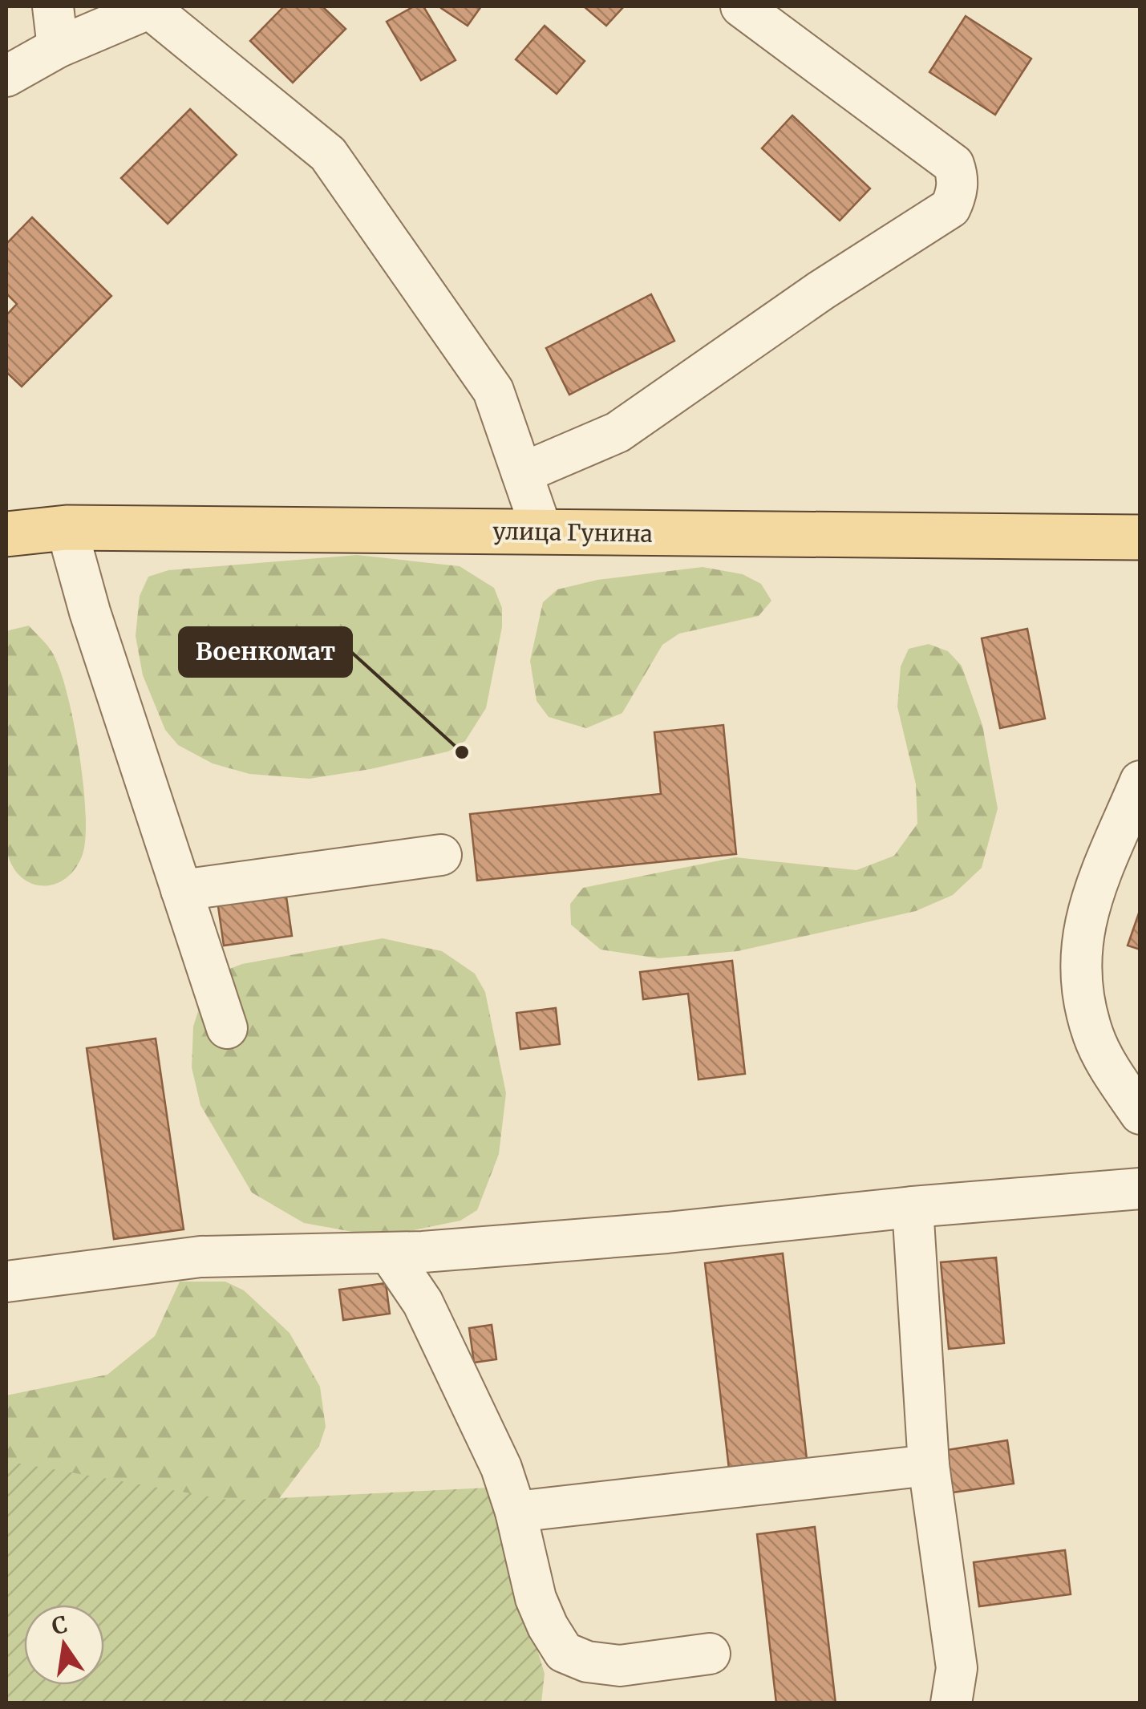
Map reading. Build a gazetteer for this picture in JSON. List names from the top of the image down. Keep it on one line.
{"streets":{"main road":["улица Гунина"]},"places":["Военкомат"],"north":"top"}
